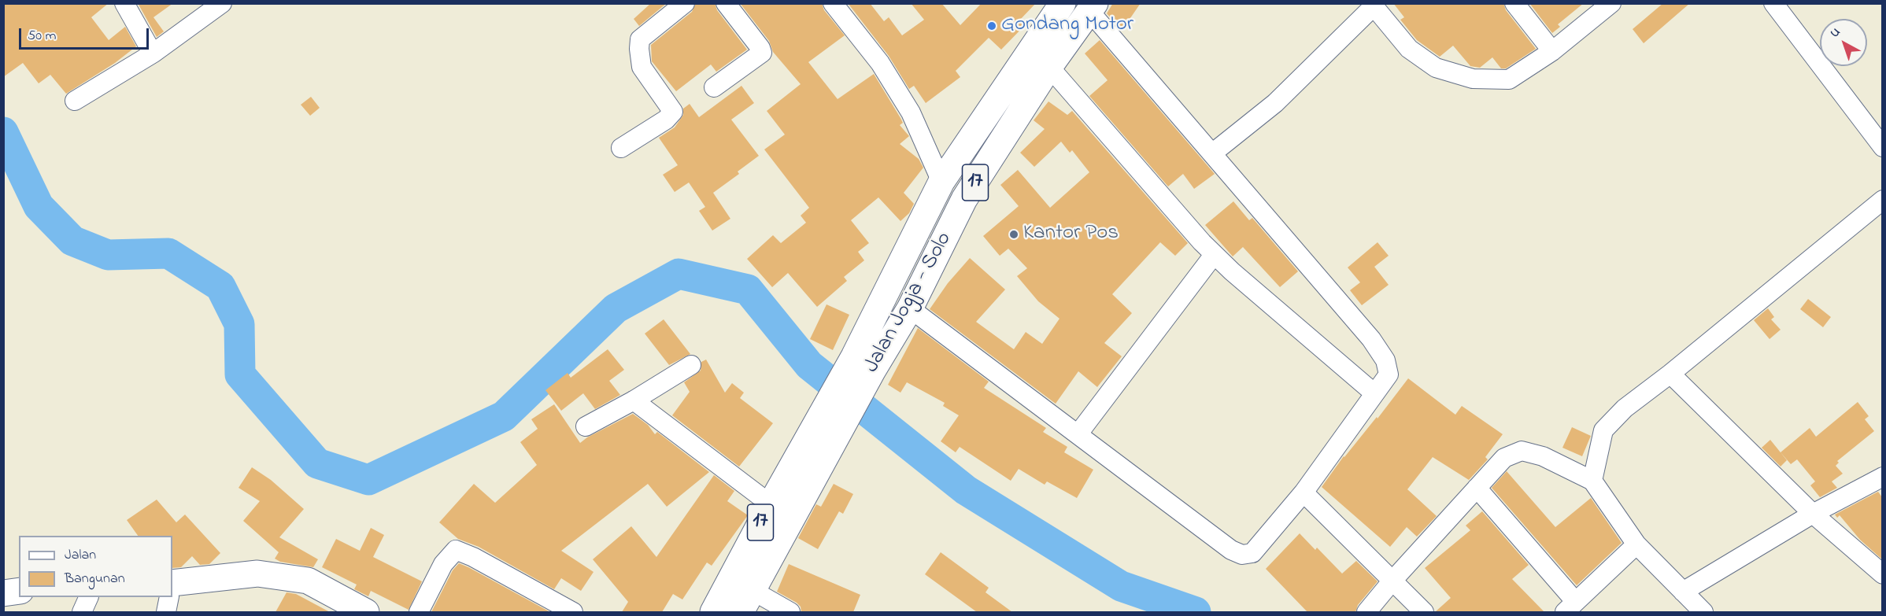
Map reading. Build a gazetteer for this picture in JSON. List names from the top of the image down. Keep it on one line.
{"streets":{"main road":["17","Jalan Jogja - Solo"]},"places":["Gondang Motor","Kantor Pos"],"legend":["Jalan","Bangunan"],"scale_bar":"50 m","north":"top left"}
